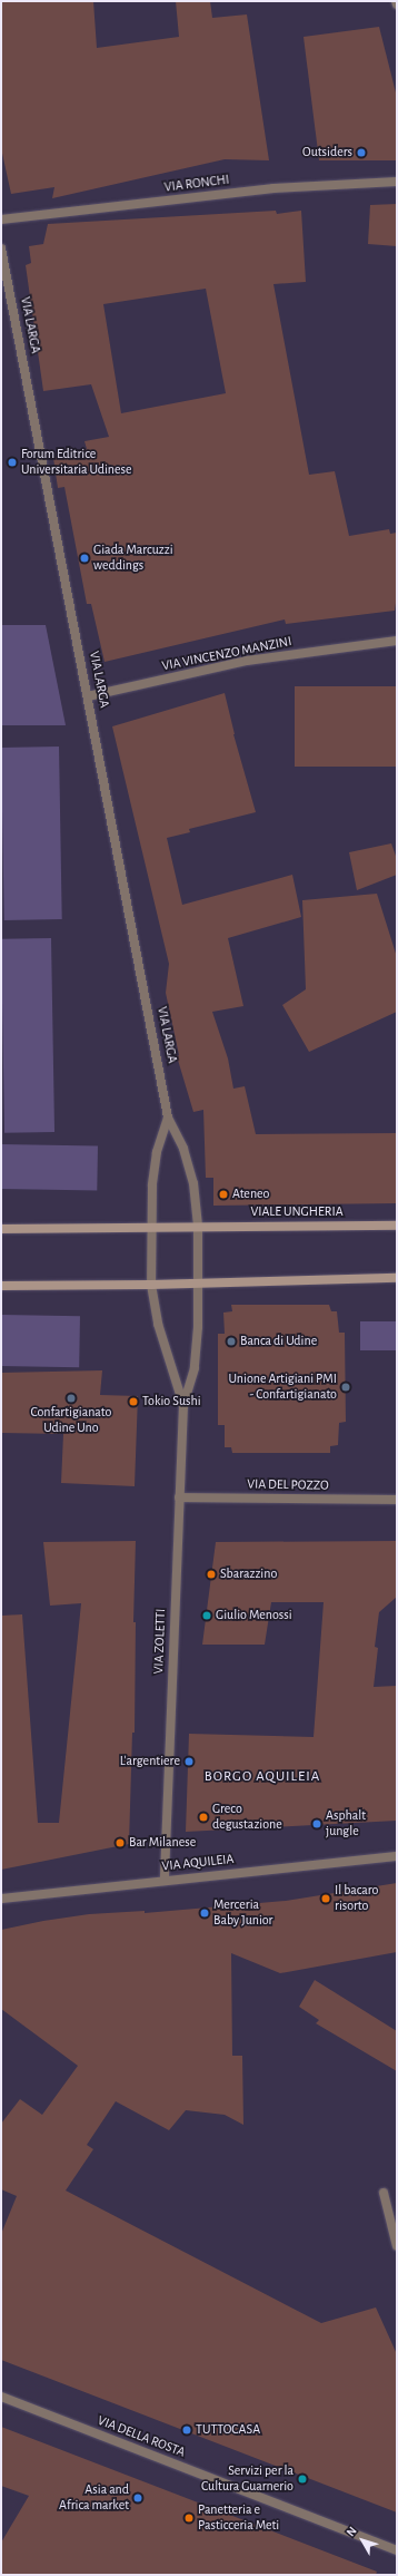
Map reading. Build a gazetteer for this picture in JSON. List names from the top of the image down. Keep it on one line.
{"streets":{"street":["VIA RONCHI","VIA LARGA","VIA VINCENZO MANZINI","VIALE UNGHERIA","VIA DEL POZZO","VIA ZOLETTI","VIA AQUILEIA","VIA DELLA ROSTA"]},"crossings":[["VIA LARGA","VIA VINCENZO MANZINI"],["VIA LARGA","VIALE UNGHERIA"],["VIA DEL POZZO","VIA ZOLETTI"],["VIA ZOLETTI","VIA AQUILEIA"]],"districts":["BORGO AQUILEIA"],"places":["Outsiders","Forum Editrice Universitaria Udinese","Giada Marcuzzi weddings","Ateneo","Banca di Udine","Unione Artigiani PMI - Confartigianato","Confartigianato Udine Uno","Tokio Sushi","Sbarazzino","Giulio Menossi","L'argentiere","Greco degustazione","Asphalt jungle","Bar Milanese","Il bacaro risorto","Merceria Baby Junior","TUTTOCASA","Servizi per la Cultura Guarnerio","Asia and Africa market","Panetteria e Pasticceria Meti"],"north":"top left"}
